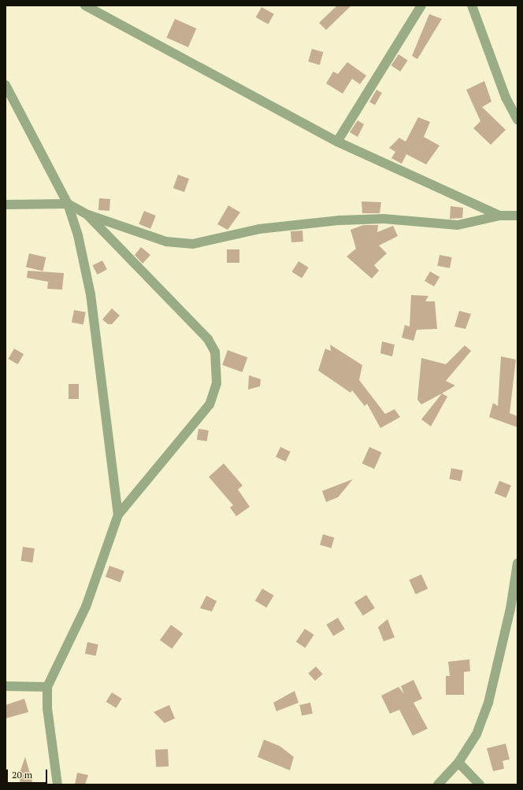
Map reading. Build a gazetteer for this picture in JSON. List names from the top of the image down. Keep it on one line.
{"scale_bar":"20 m"}
